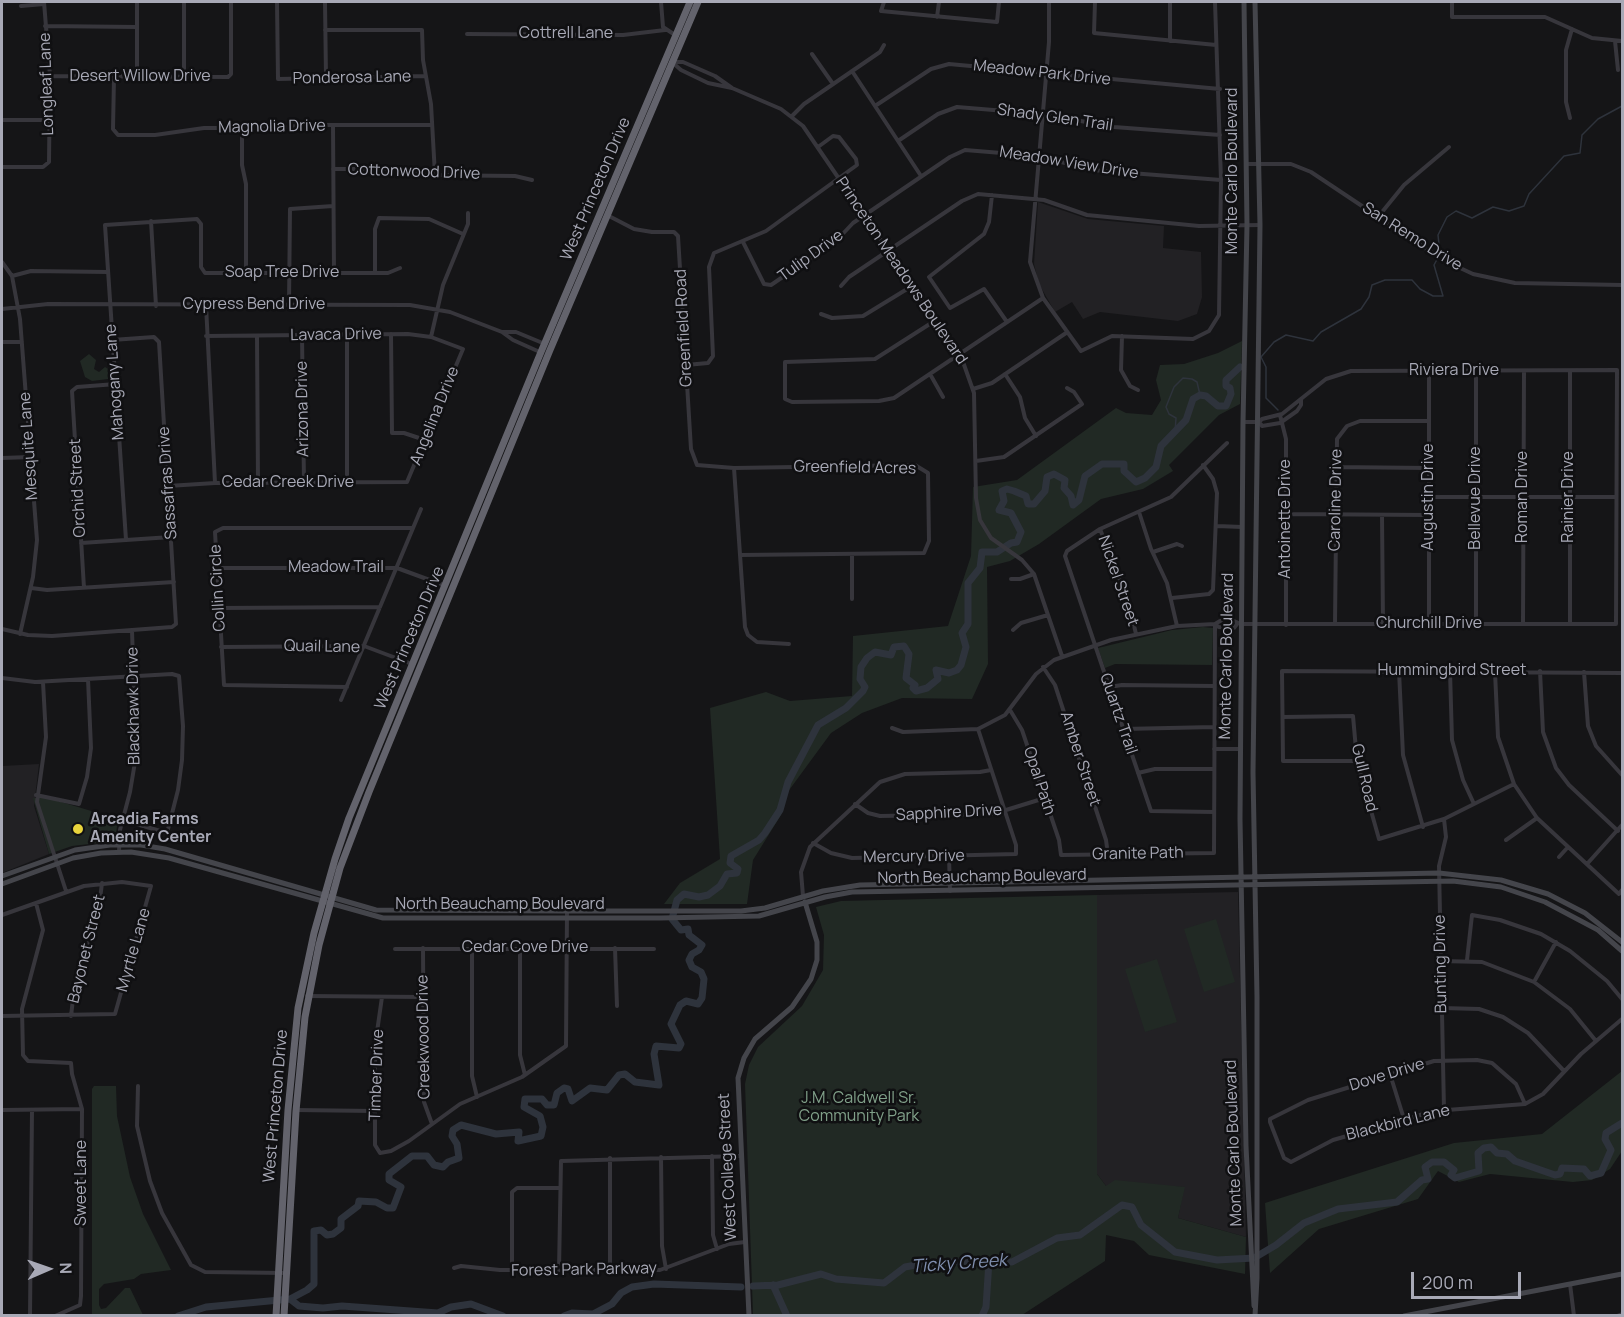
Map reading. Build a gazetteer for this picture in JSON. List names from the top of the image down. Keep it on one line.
{"streets":{"highway":["West Princeton Drive"],"street":["Cottrell Lane","Meadow Park Drive","Desert Willow Drive","Ponderosa Lane","Longleaf Lane","Shady Glen Trail","Magnolia Drive","Meadow View Drive","Monte Carlo Boulevard","Cottonwood Drive","San Remo Drive","Tulip Drive","Princeton Meadows Boulevard","Soap Tree Drive","Cypress Bend Drive","Greenfield Road","Lavaca Drive","Riviera Drive","Mahogany Lane","Arizona Drive","Angelina Drive","Mesquite Lane","Greenfield Acres","Sassafras Drive","Cedar Creek Drive","Orchid Street","Augustin Drive","Roman Drive","Rainier Drive","Bellevue Drive","Caroline Drive","Antoinette Drive","Meadow Trail","Nickel Street","Collin Circle","Churchill Drive","Quail Lane","Hummingbird Street","Blackhawk Drive","Quartz Trail","Amber Street","Gull Road","Opal Path","Sapphire Drive","Granite Path","Mercury Drive","North Beauchamp Boulevard","Cedar Cove Drive","Bayonet Street","Myrtle Lane","Bunting Drive","Creekwood Drive","Timber Drive","Dove Drive","Blackbird Lane","West College Street","Sweet Lane","Forest Park Parkway"]},"crossings":[["Desert Willow Drive","Longleaf Lane"],["Desert Willow Drive","Magnolia Drive"],["Meadow View Drive","Tulip Drive"],["Meadow View Drive","Princeton Meadows Boulevard"],["Monte Carlo Boulevard","San Remo Drive"],["Monte Carlo Boulevard","Riviera Drive"],["Monte Carlo Boulevard","Churchill Drive"],["Monte Carlo Boulevard","North Beauchamp Boulevard"],["West Princeton Drive","Princeton Meadows Boulevard"],["West Princeton Drive","Cypress Bend Drive"],["West Princeton Drive","Greenfield Road"],["West Princeton Drive","Meadow Trail"],["West Princeton Drive","Quail Lane"],["West Princeton Drive","North Beauchamp Boulevard"],["Tulip Drive","Princeton Meadows Boulevard"],["Princeton Meadows Boulevard","Churchill Drive"],["Soap Tree Drive","Mahogany Lane"],["Cypress Bend Drive","Mahogany Lane"],["Cypress Bend Drive","Mesquite Lane"],["Greenfield Road","Greenfield Acres"],["Lavaca Drive","Arizona Drive"],["Lavaca Drive","Angelina Drive"],["Riviera Drive","Augustin Drive"],["Riviera Drive","Roman Drive"],["Riviera Drive","Rainier Drive"],["Riviera Drive","Bellevue Drive"],["Riviera Drive","Antoinette Drive"],["Riviera Drive","Churchill Drive"],["Mahogany Lane","Sassafras Drive"],["Mahogany Lane","Orchid Street"],["Arizona Drive","Cedar Creek Drive"],["Angelina Drive","Cedar Creek Drive"],["Sassafras Drive","Cedar Creek Drive"],["Sassafras Drive","Blackhawk Drive"],["Augustin Drive","Caroline Drive"],["Augustin Drive","Churchill Drive"],["Roman Drive","Churchill Drive"],["Rainier Drive","Churchill Drive"],["Bellevue Drive","Churchill Drive"],["Caroline Drive","Churchill Drive"],["Antoinette Drive","Churchill Drive"],["Meadow Trail","Collin Circle"],["Nickel Street","Churchill Drive"],["Nickel Street","Quartz Trail"],["Collin Circle","Quail Lane"],["Churchill Drive","Quartz Trail"],["Churchill Drive","Amber Street"],["Hummingbird Street","Gull Road"],["Quartz Trail","Granite Path"],["Amber Street","Granite Path"],["Opal Path","Sapphire Drive"],["Opal Path","Granite Path"],["Sapphire Drive","Mercury Drive"],["North Beauchamp Boulevard","Bunting Drive"],["North Beauchamp Boulevard","West College Street"],["Cedar Cove Drive","Creekwood Drive"],["Bayonet Street","Myrtle Lane"],["Bunting Drive","Dove Drive"],["Bunting Drive","Blackbird Lane"],["Creekwood Drive","Timber Drive"],["Dove Drive","Blackbird Lane"],["West College Street","Forest Park Parkway"]],"water":["Ticky Creek"],"parks":["J.M. Caldwell Sr. Community Park"],"places":["Arcadia Farms Amenity Center"],"scale_bar":"200 m","north":"right"}
